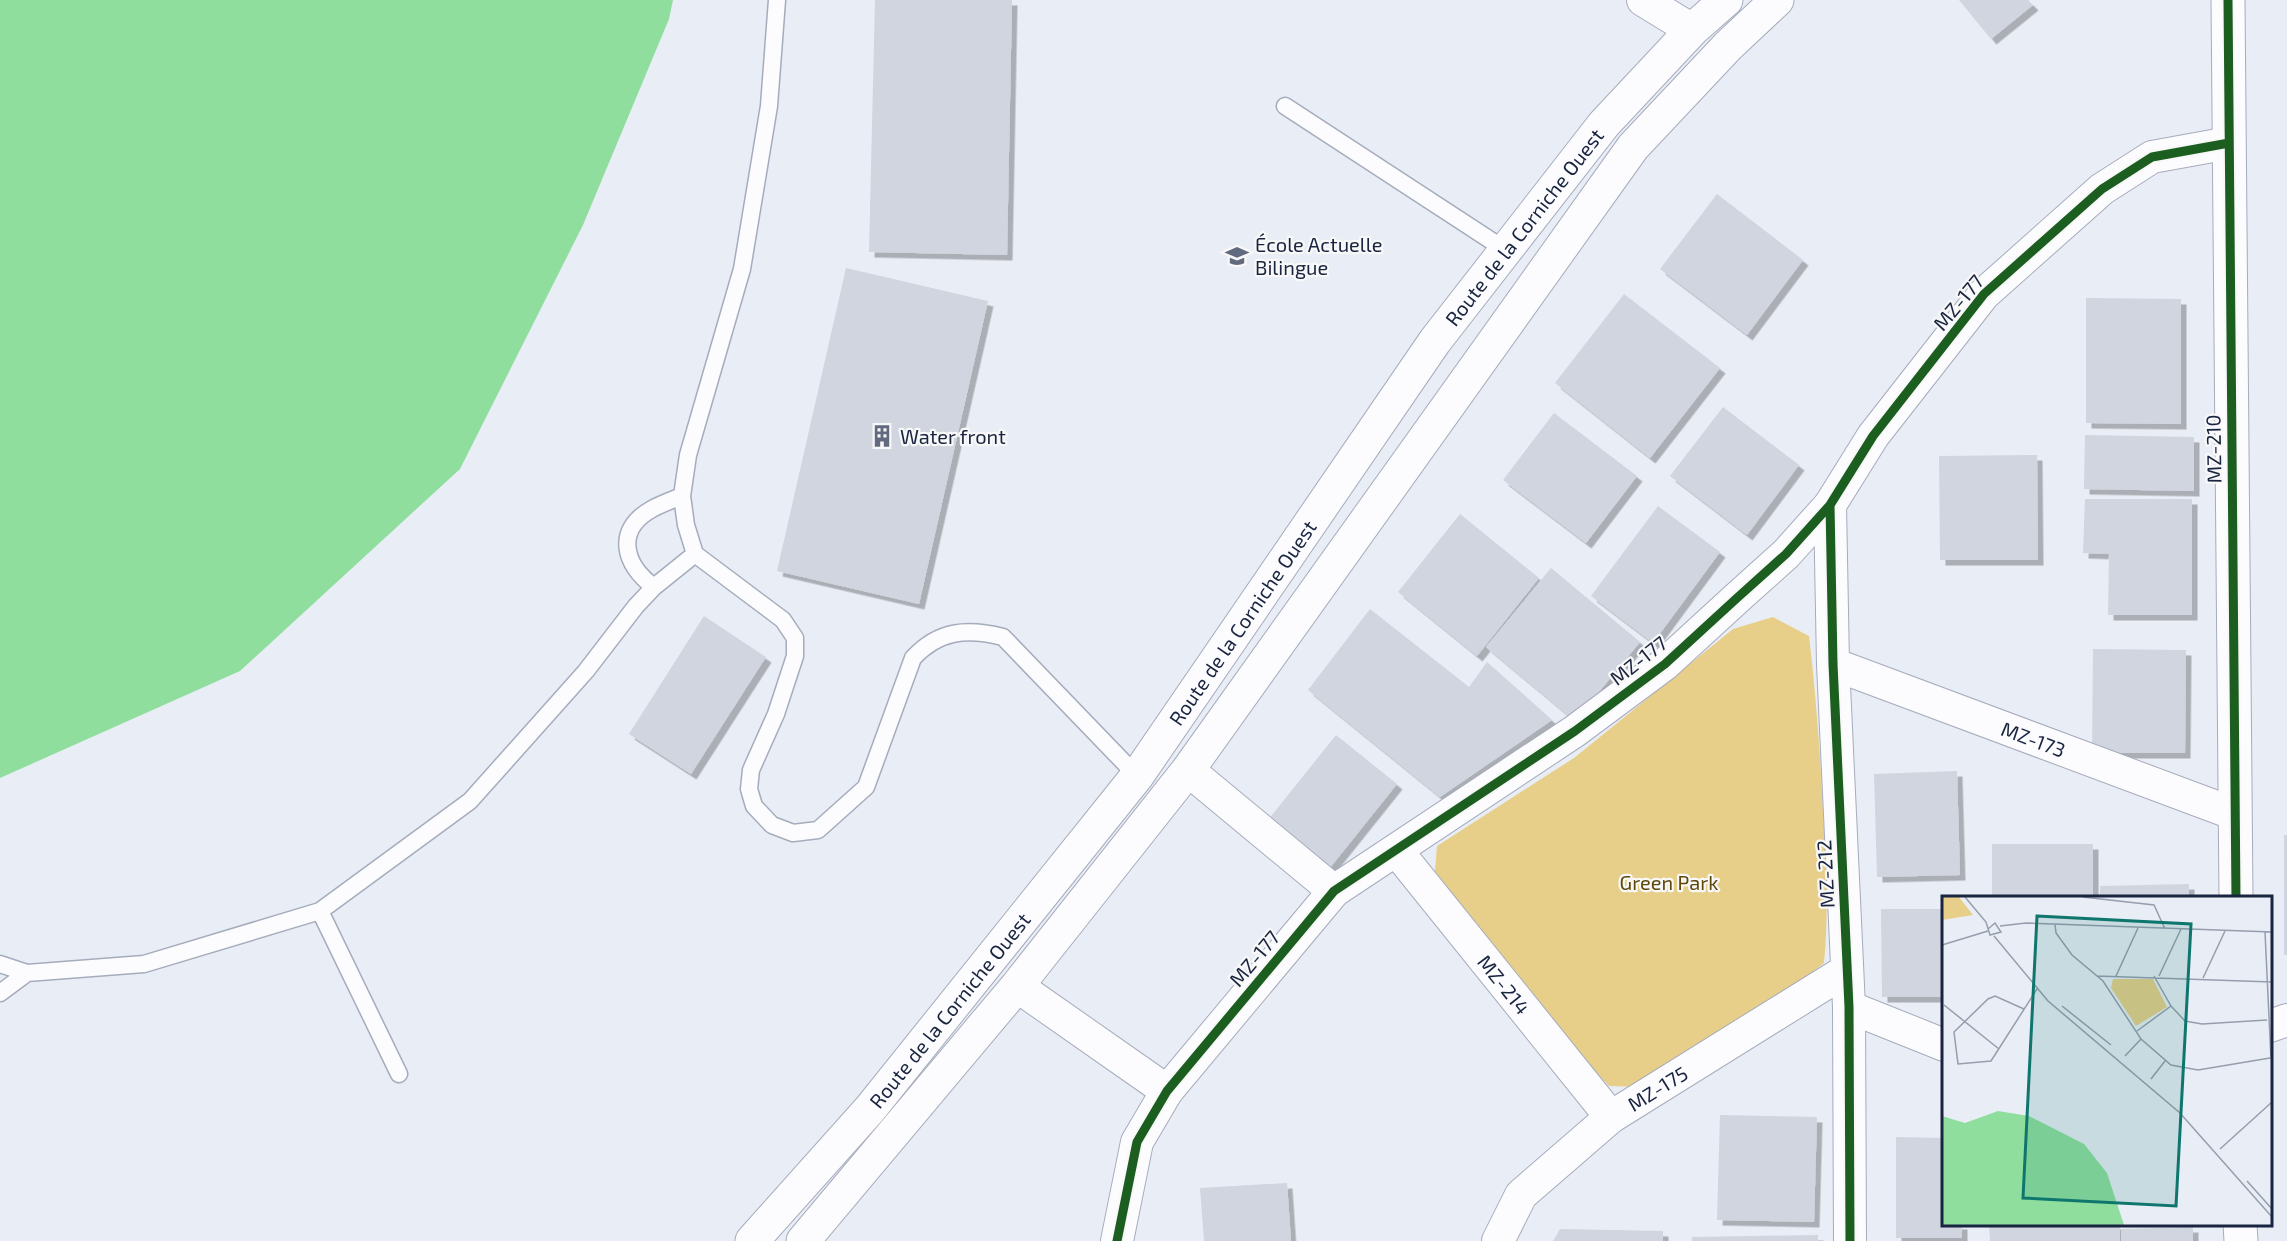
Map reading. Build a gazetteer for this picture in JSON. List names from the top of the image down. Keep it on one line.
{"streets":{"main road":["Route de la Corniche Ouest","MZ-210"],"street":["MZ-177","MZ-173","MZ-212","MZ-214","MZ-175"]},"crossings":[["MZ-177","MZ-210"],["MZ-177","MZ-212"],["MZ-177","MZ-214"],["MZ-210","MZ-173"],["MZ-173","MZ-212"],["MZ-212","MZ-175"],["MZ-214","MZ-175"]],"parks":["Green Park"],"places":{"school or university":["École Actuelle Bilingue"],"building":["Water front"]}}
